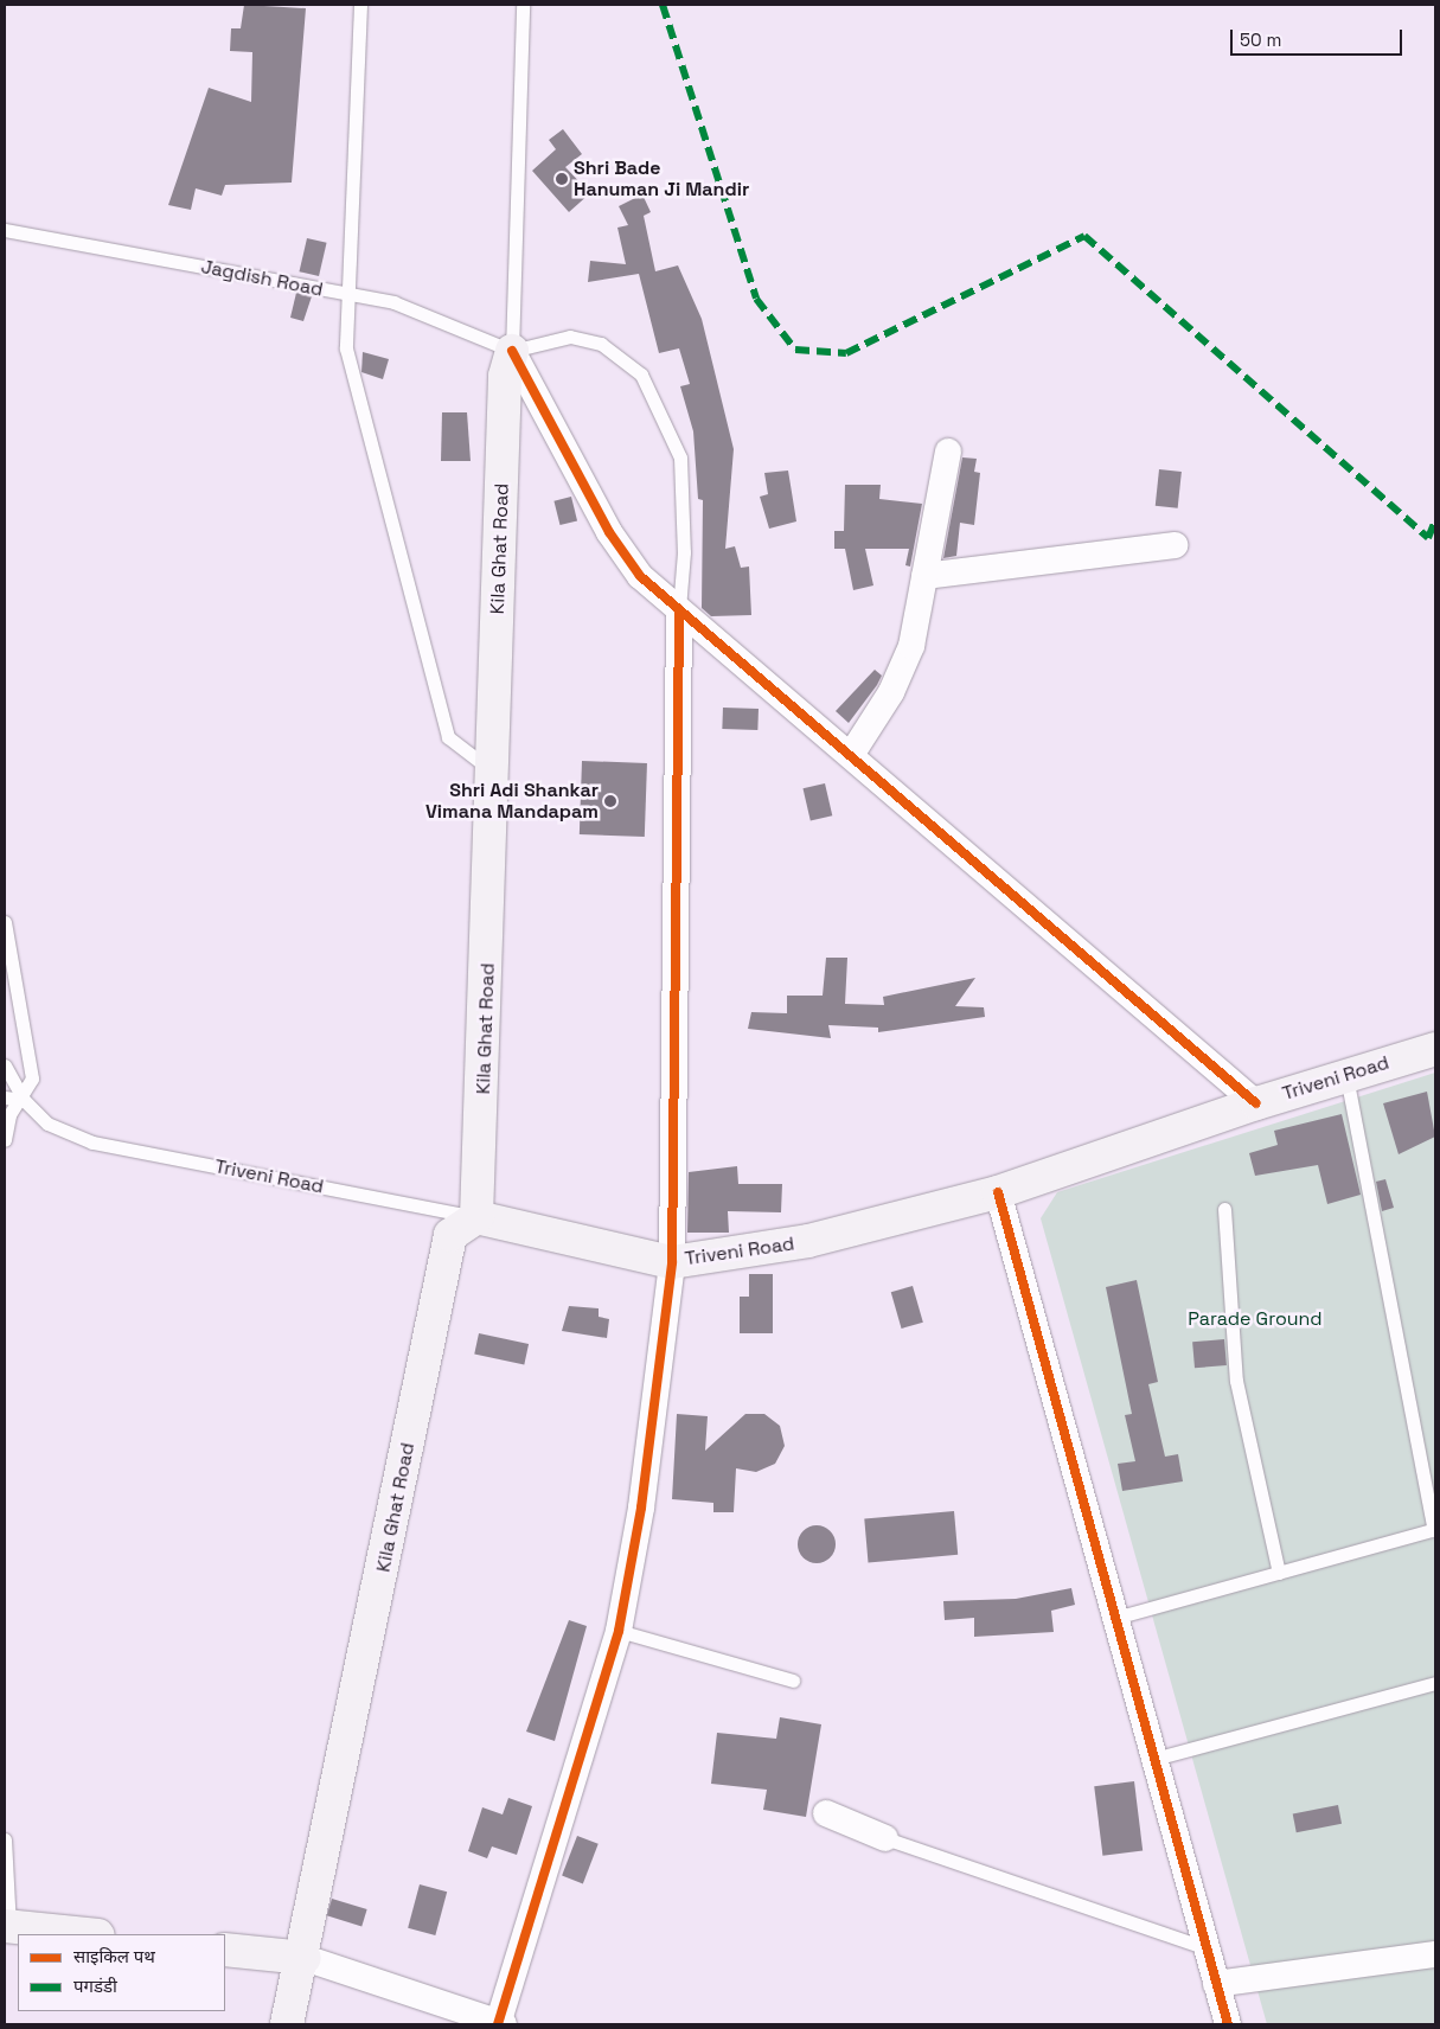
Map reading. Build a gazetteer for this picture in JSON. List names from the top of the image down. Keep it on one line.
{"streets":{"main road":["Kila Ghat Road","Triveni Road"],"lane":["Jagdish Road"]},"crossings":[["Jagdish Road","Kila Ghat Road"],["Kila Ghat Road","Triveni Road"]],"parks":["Parade Ground"],"places":["Shri Bade Hanuman Ji Mandir","Shri Adi Shankar Vimana Mandapam"],"legend":["साइकिल पथ","पगडंडी"],"scale_bar":"50 m"}
